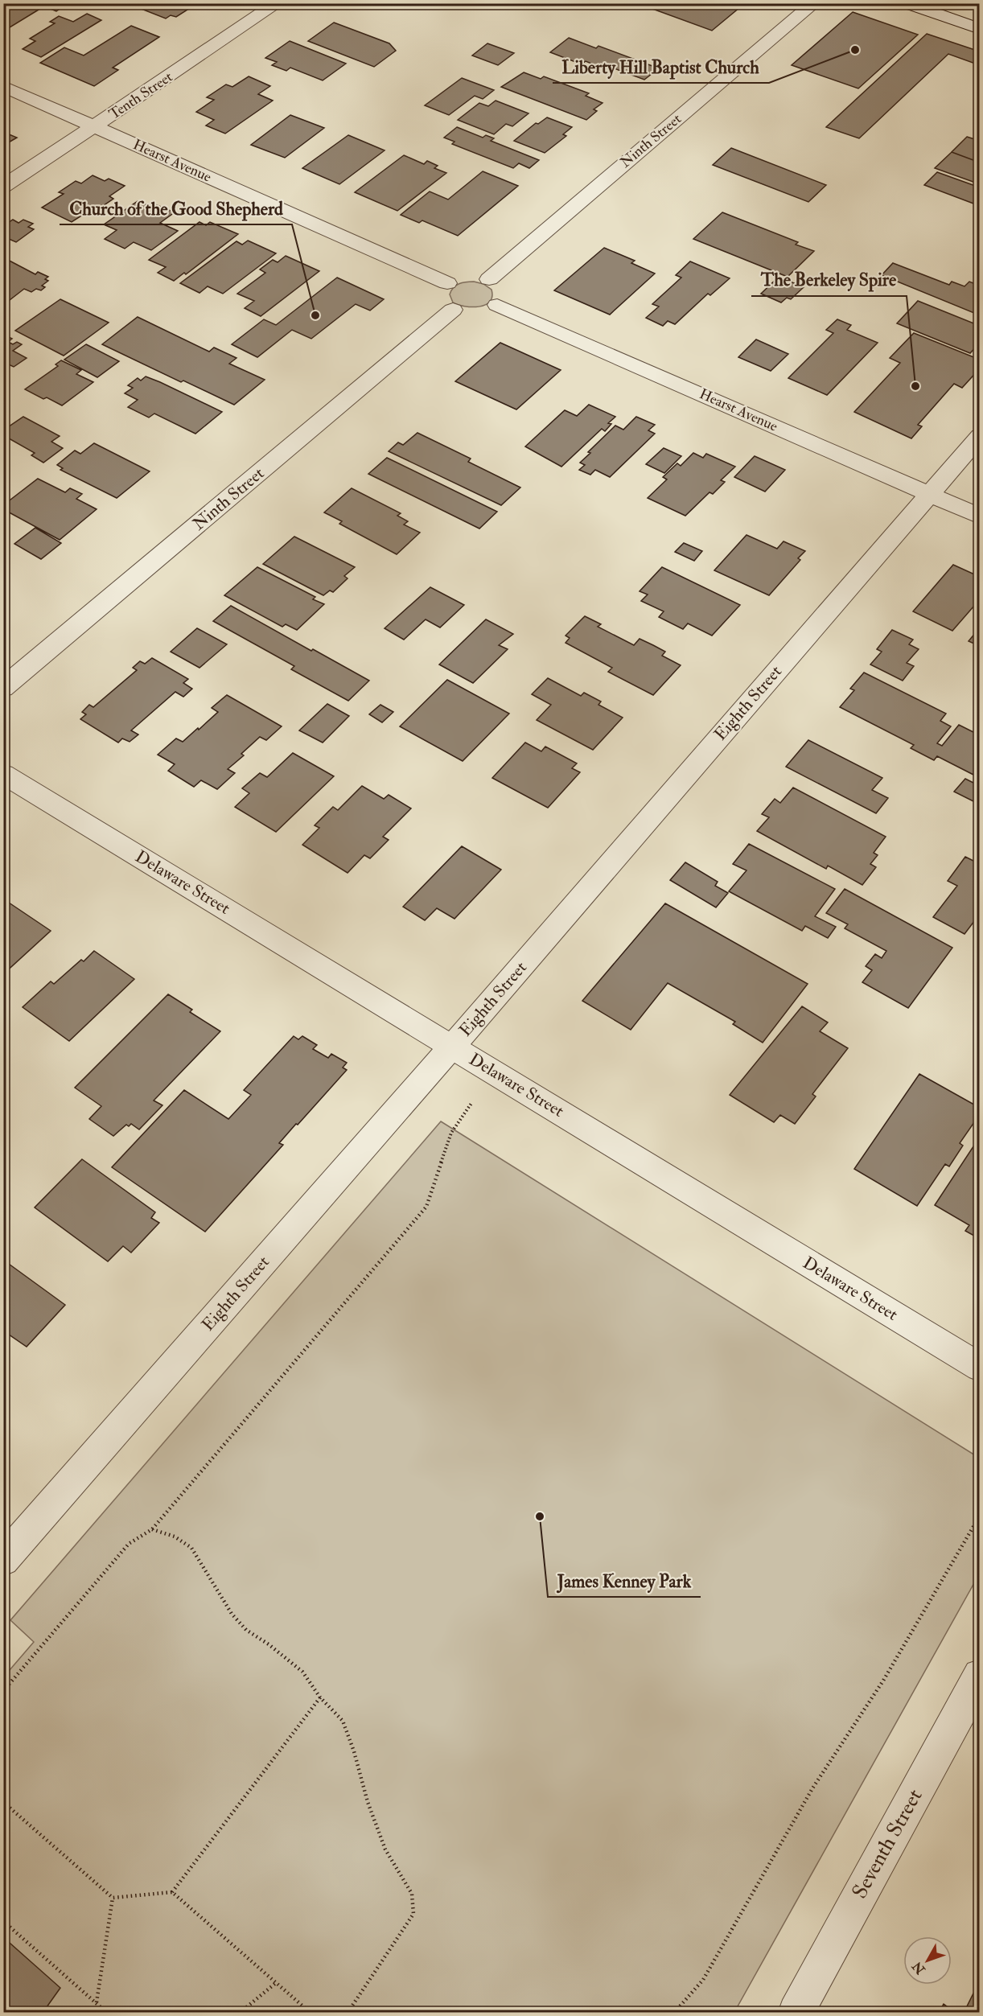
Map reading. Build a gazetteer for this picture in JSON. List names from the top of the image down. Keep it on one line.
{"streets":{"street":["Tenth Street","Ninth Street","Hearst Avenue","Eighth Street","Delaware Street","Seventh Street"]},"crossings":[["Tenth Street","Hearst Avenue"],["Ninth Street","Hearst Avenue"],["Hearst Avenue","Eighth Street"],["Eighth Street","Delaware Street"]],"places":["Liberty Hill Baptist Church","Church of the Good Shepherd","The Berkeley Spire","James Kenney Park"],"north":"bottom left"}
